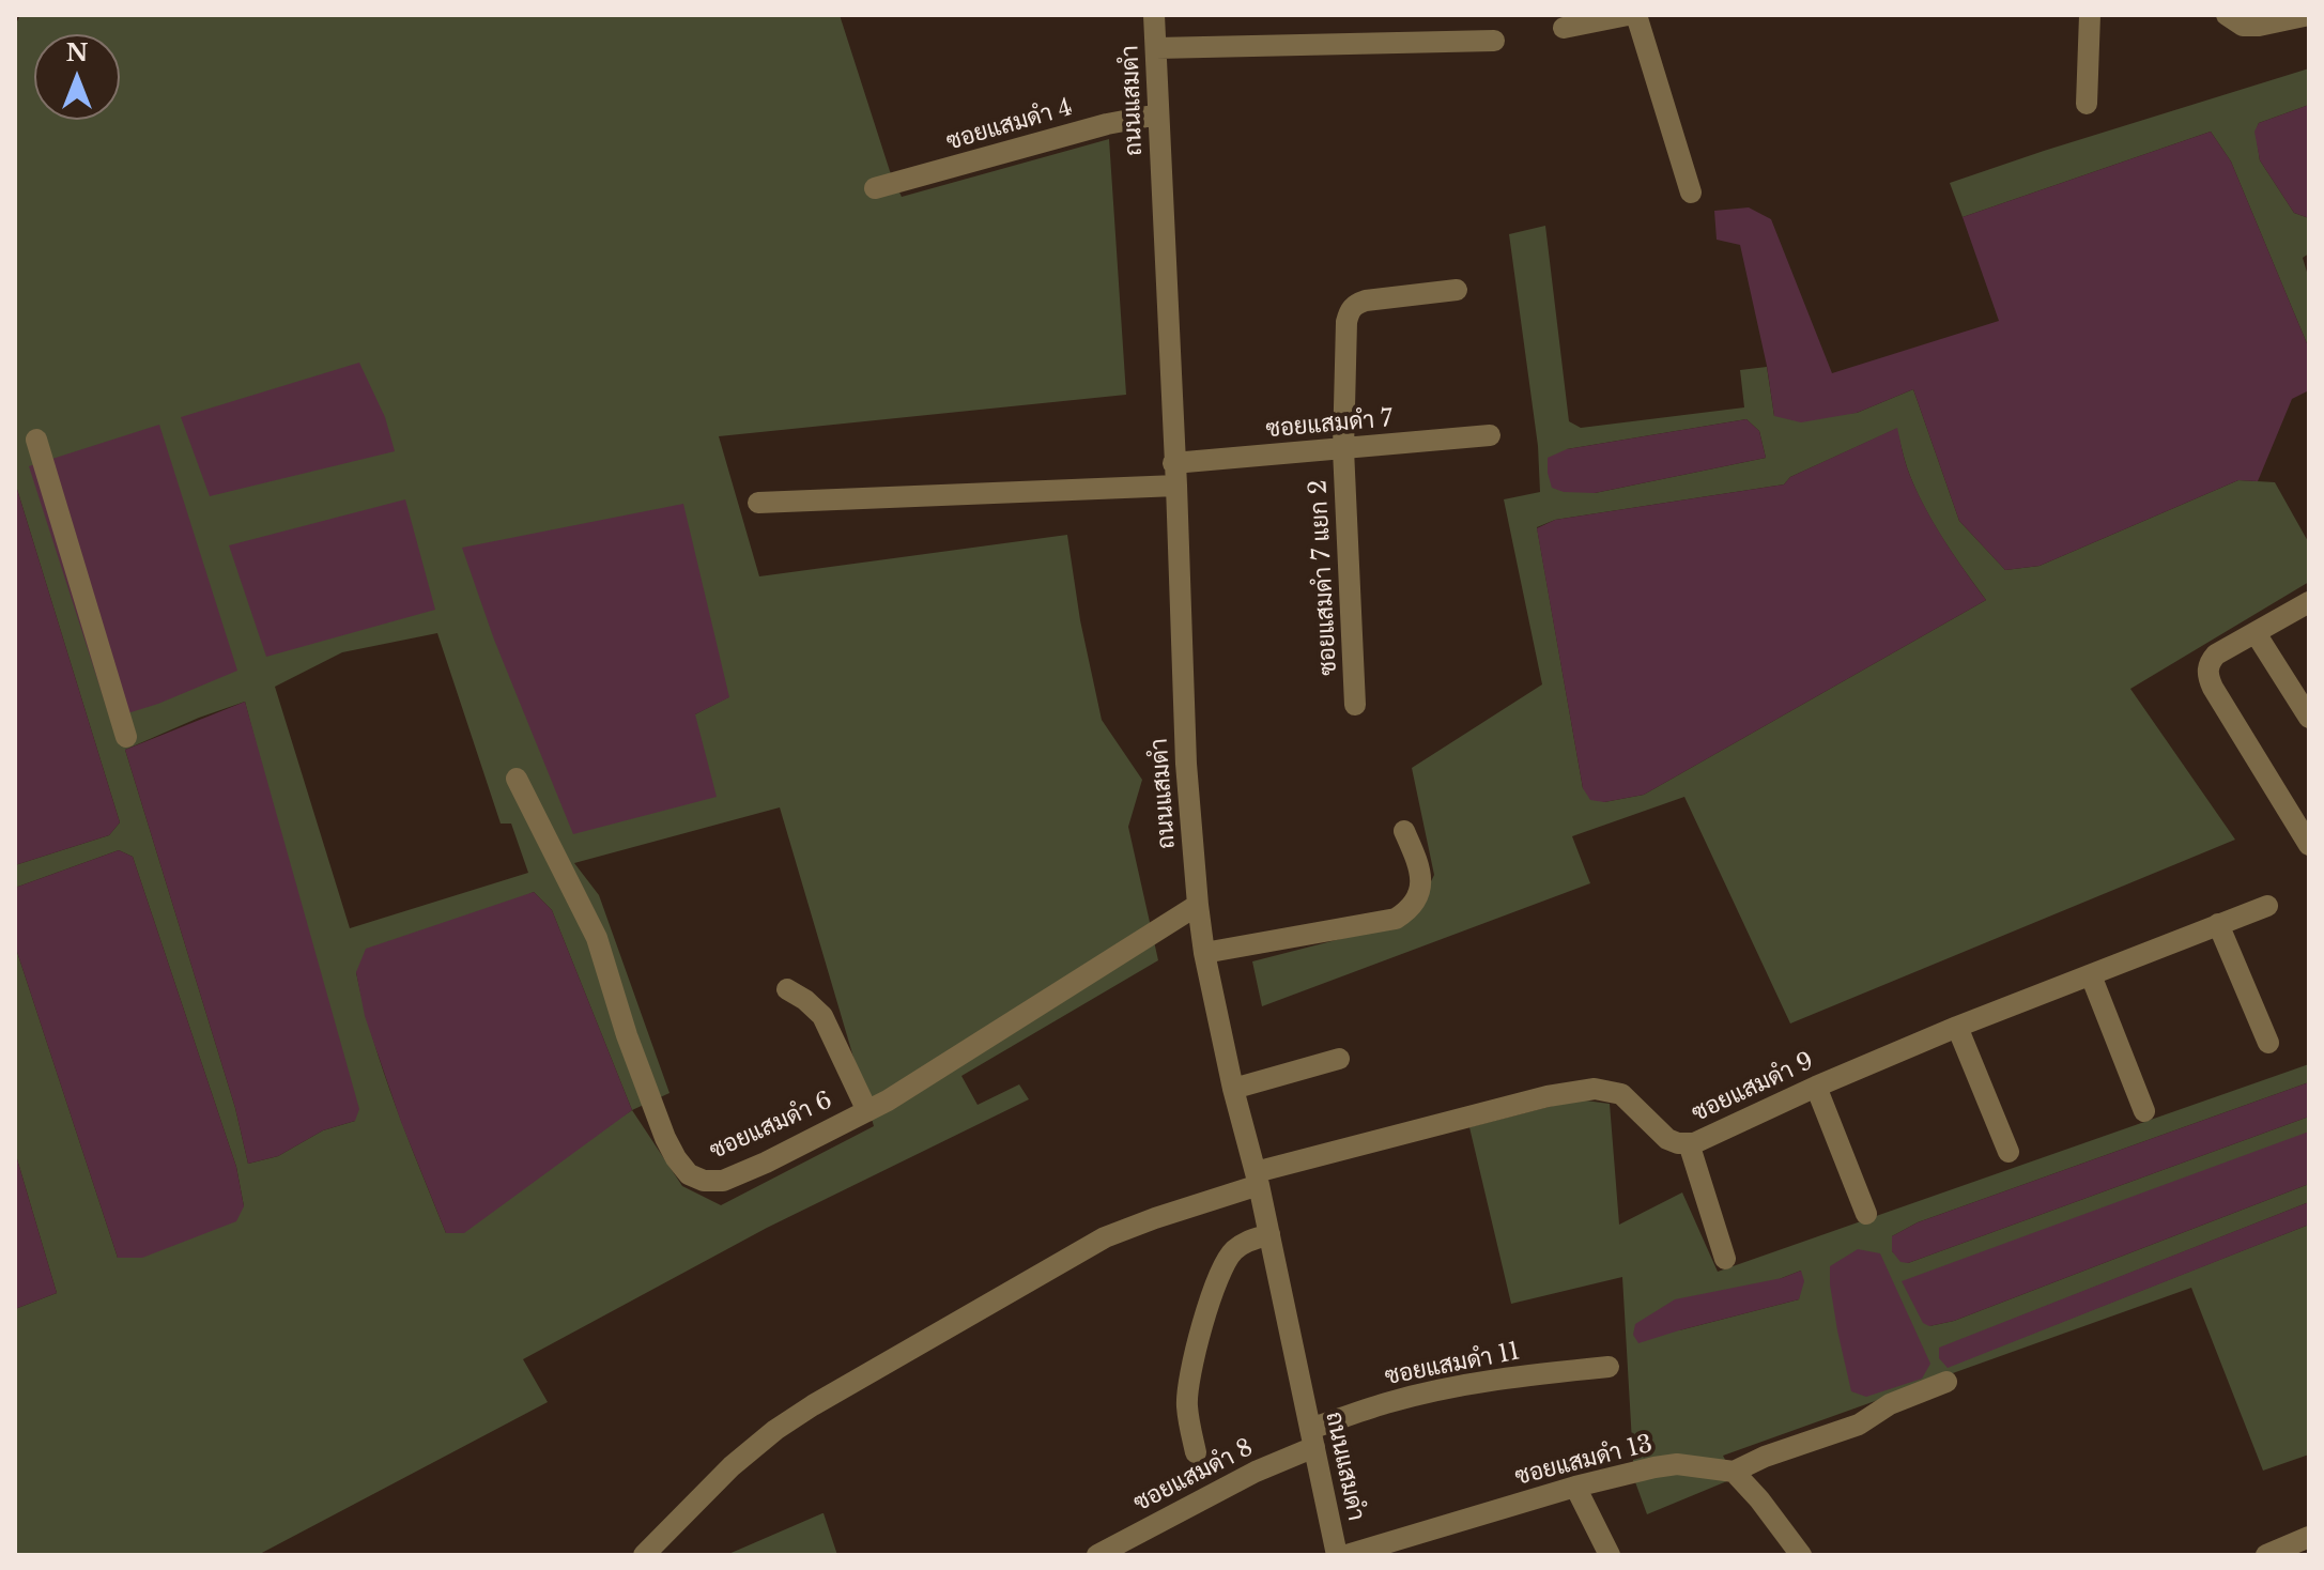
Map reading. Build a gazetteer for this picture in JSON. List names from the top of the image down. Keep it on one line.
{"streets":{"street":["ถนนแสมดำ","ซอยแสมดำ 4","ซอยแสมดำ 7","ซอยแสมดำ 7 แยก 2","ซอยแสมดำ 9","ซอยแสมดำ 6","ซอยแสมดำ 11","ซอยแสมดำ 13","ซอยแสมดำ 8"]},"crossings":[["ถนนแสมดำ","ซอยแสมดำ 4"],["ถนนแสมดำ","ซอยแสมดำ 7"],["ถนนแสมดำ","ซอยแสมดำ 9"],["ถนนแสมดำ","ซอยแสมดำ 6"],["ถนนแสมดำ","ซอยแสมดำ 11"],["ถนนแสมดำ","ซอยแสมดำ 8"],["ซอยแสมดำ 7","ซอยแสมดำ 7 แยก 2"],["ซอยแสมดำ 11","ซอยแสมดำ 8"]],"north":"top"}
